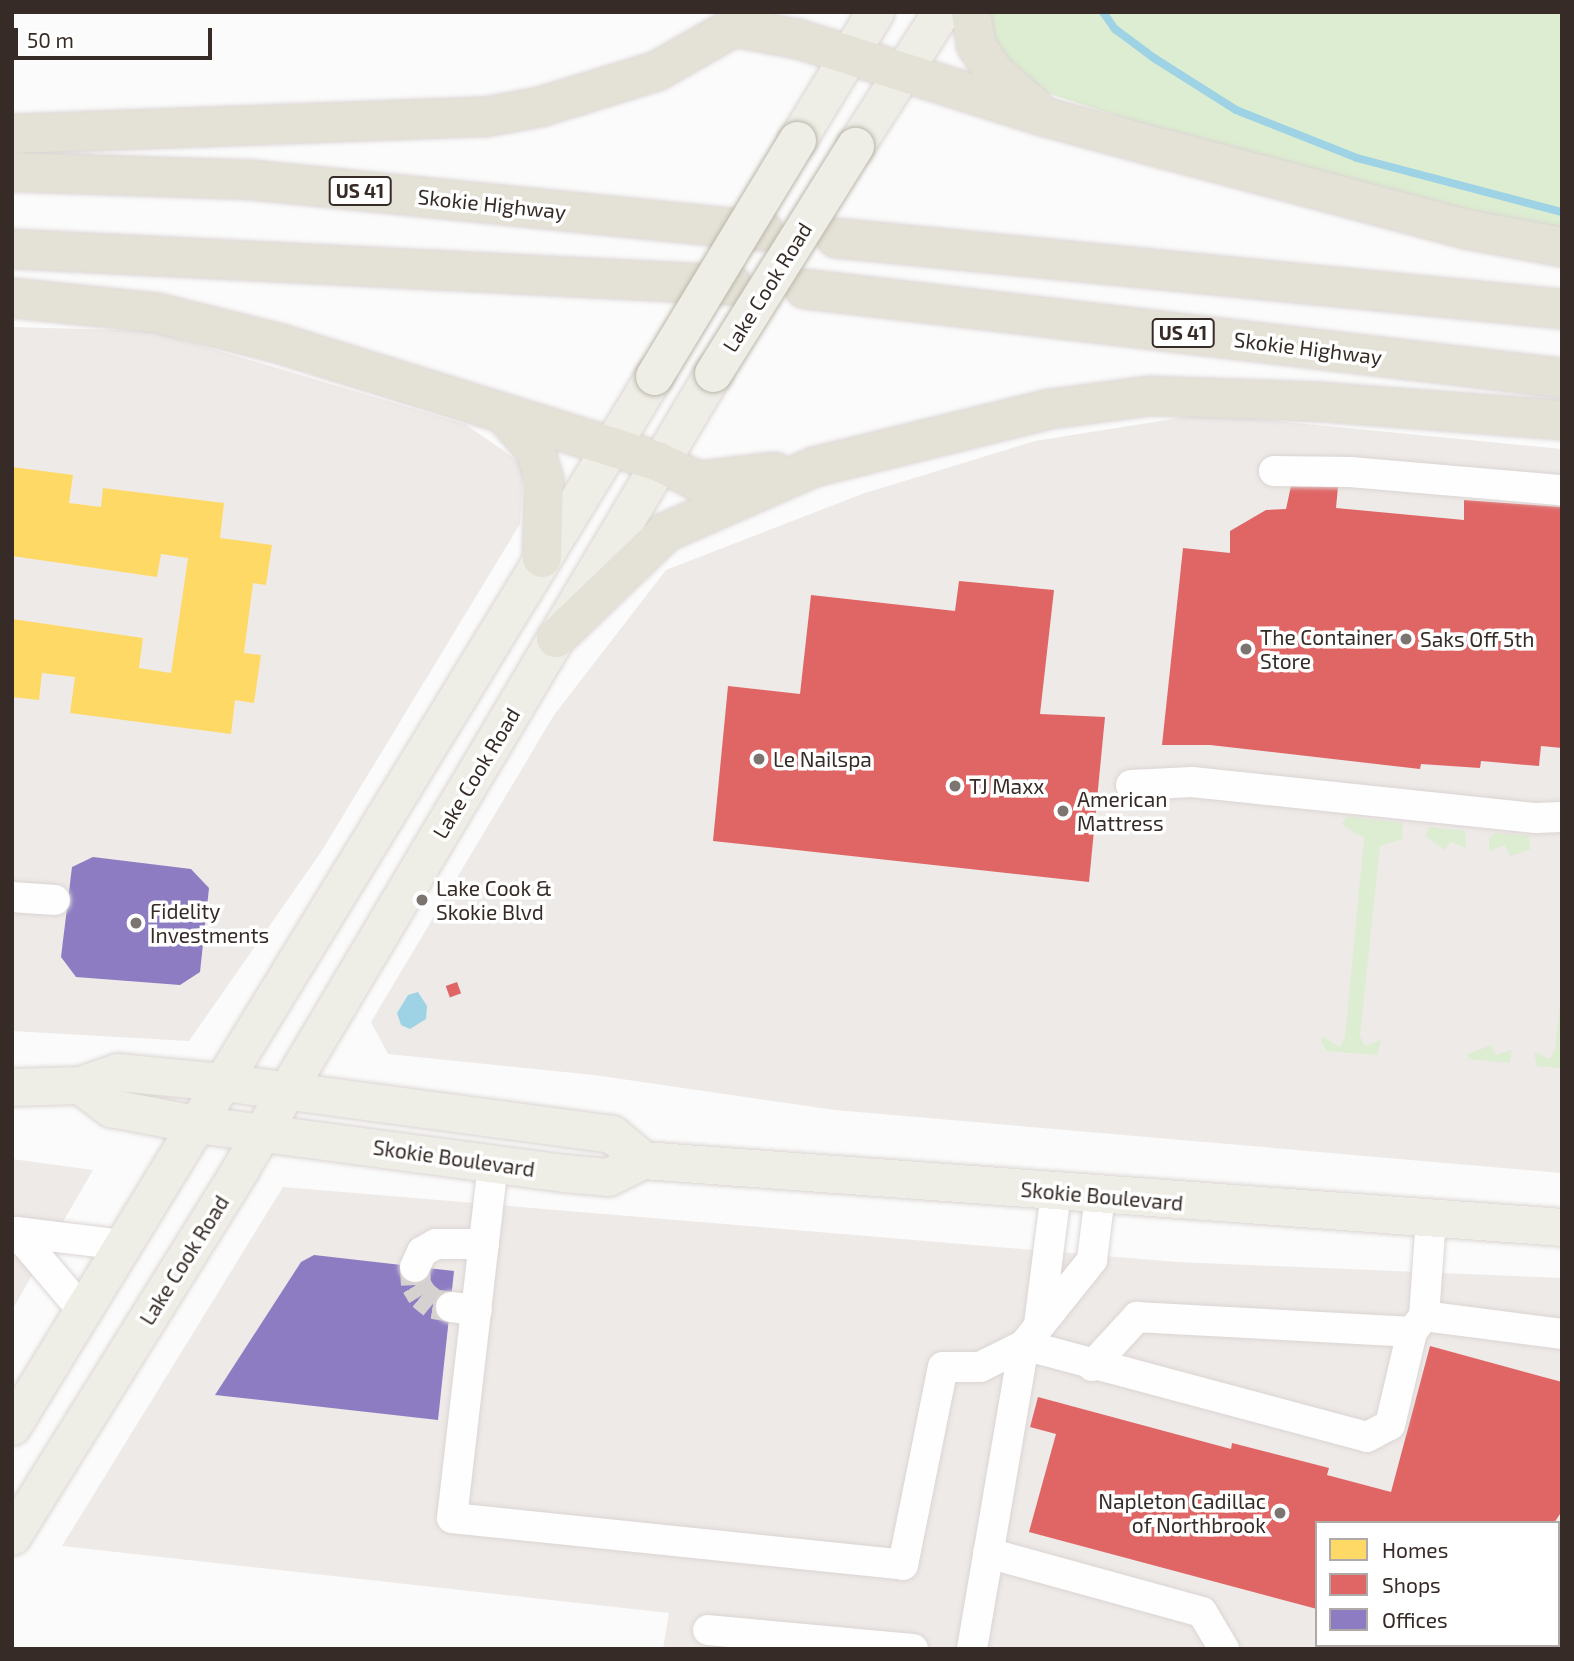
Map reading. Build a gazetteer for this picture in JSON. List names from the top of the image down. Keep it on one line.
{"streets":{"highway":["US 41","Skokie Highway"],"main road":["Lake Cook Road","Skokie Boulevard"]},"crossings":[["Lake Cook Road","Skokie Boulevard"]],"places":["Saks Off 5th","The Container Store","Le Nailspa","TJ Maxx","American Mattress","Lake Cook & Skokie Blvd","Fidelity Investments","Napleton Cadillac of Northbrook"],"legend":["Homes","Shops","Offices"],"scale_bar":"50 m"}
